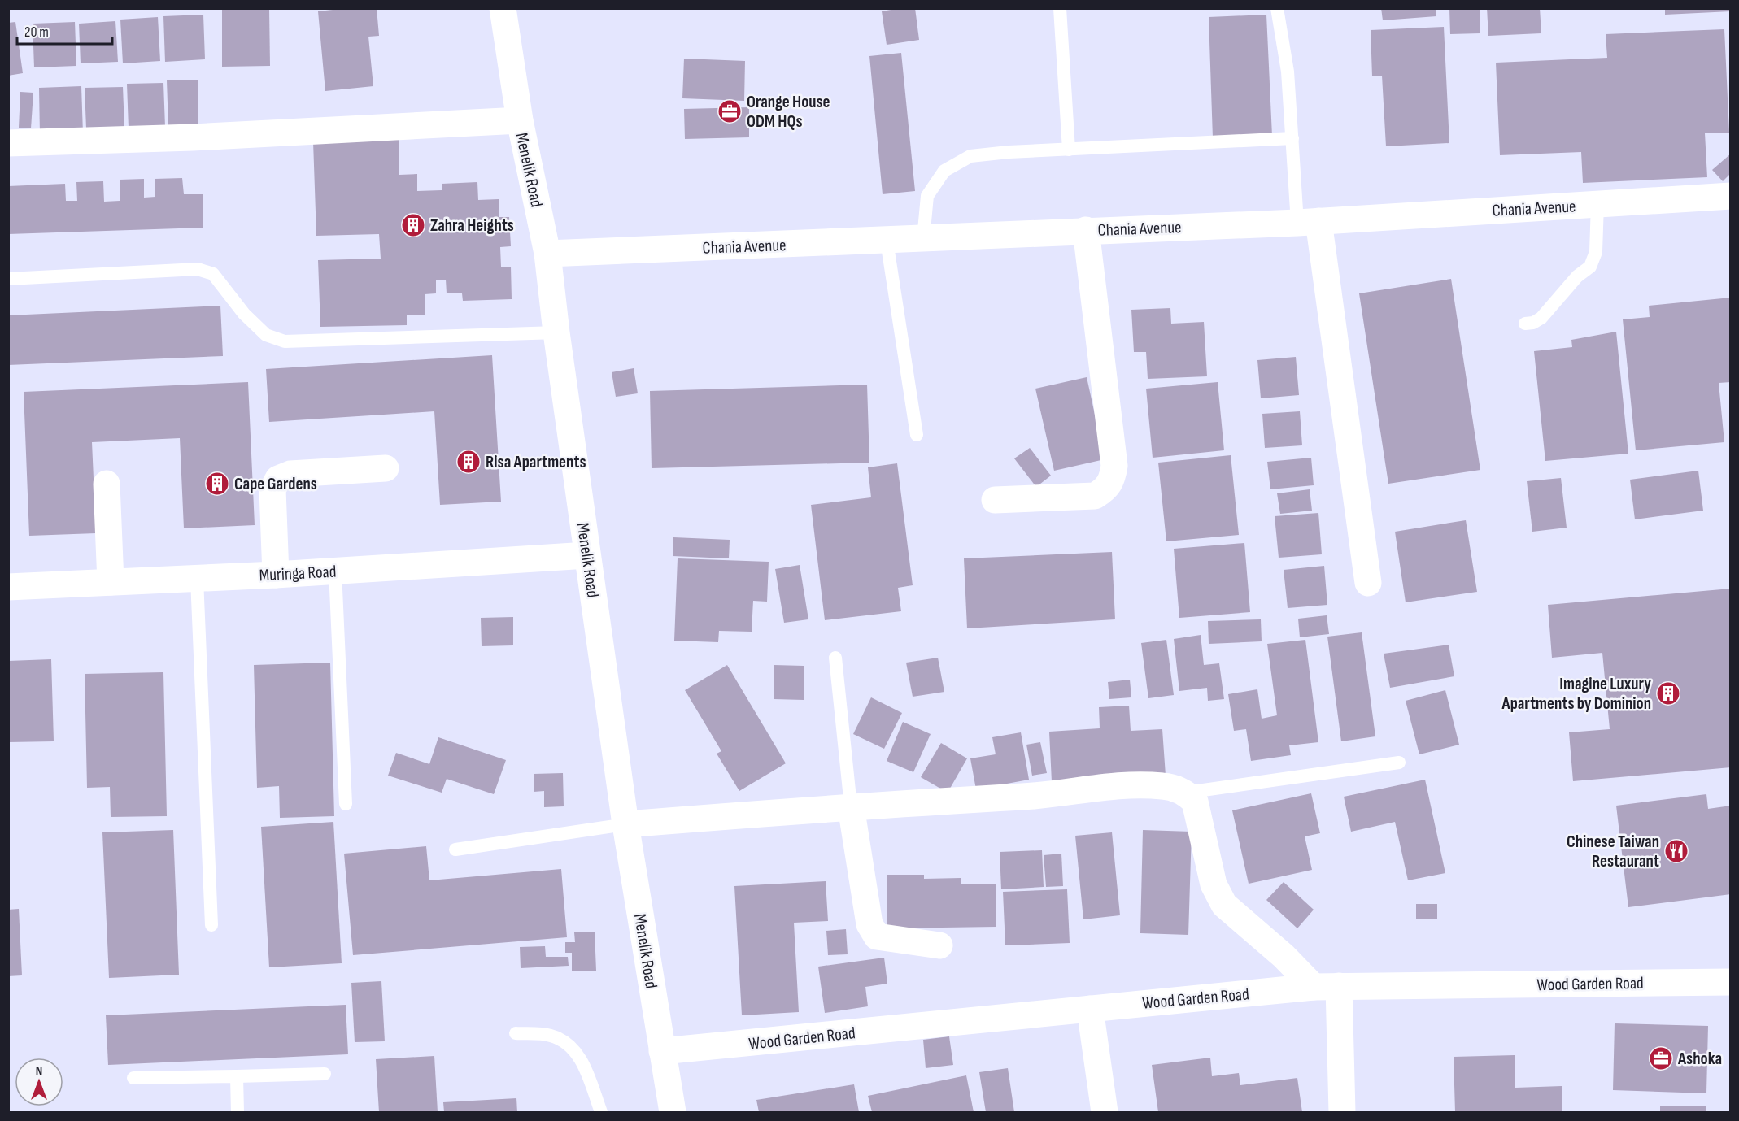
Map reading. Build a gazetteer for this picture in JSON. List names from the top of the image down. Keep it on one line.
{"streets":{"street":["Menelik Road","Chania Avenue","Muringa Road","Wood Garden Road"]},"crossings":[["Menelik Road","Chania Avenue"],["Menelik Road","Muringa Road"],["Menelik Road","Wood Garden Road"]],"places":{"office":["Orange House ODM HQs","Ashoka"],"building":["Zahra Heights","Risa Apartments","Cape Gardens","Imagine Luxury Apartments by Dominion"],"restaurant":["Chinese Taiwan Restaurant"]},"scale_bar":"20 m","north":"top"}
